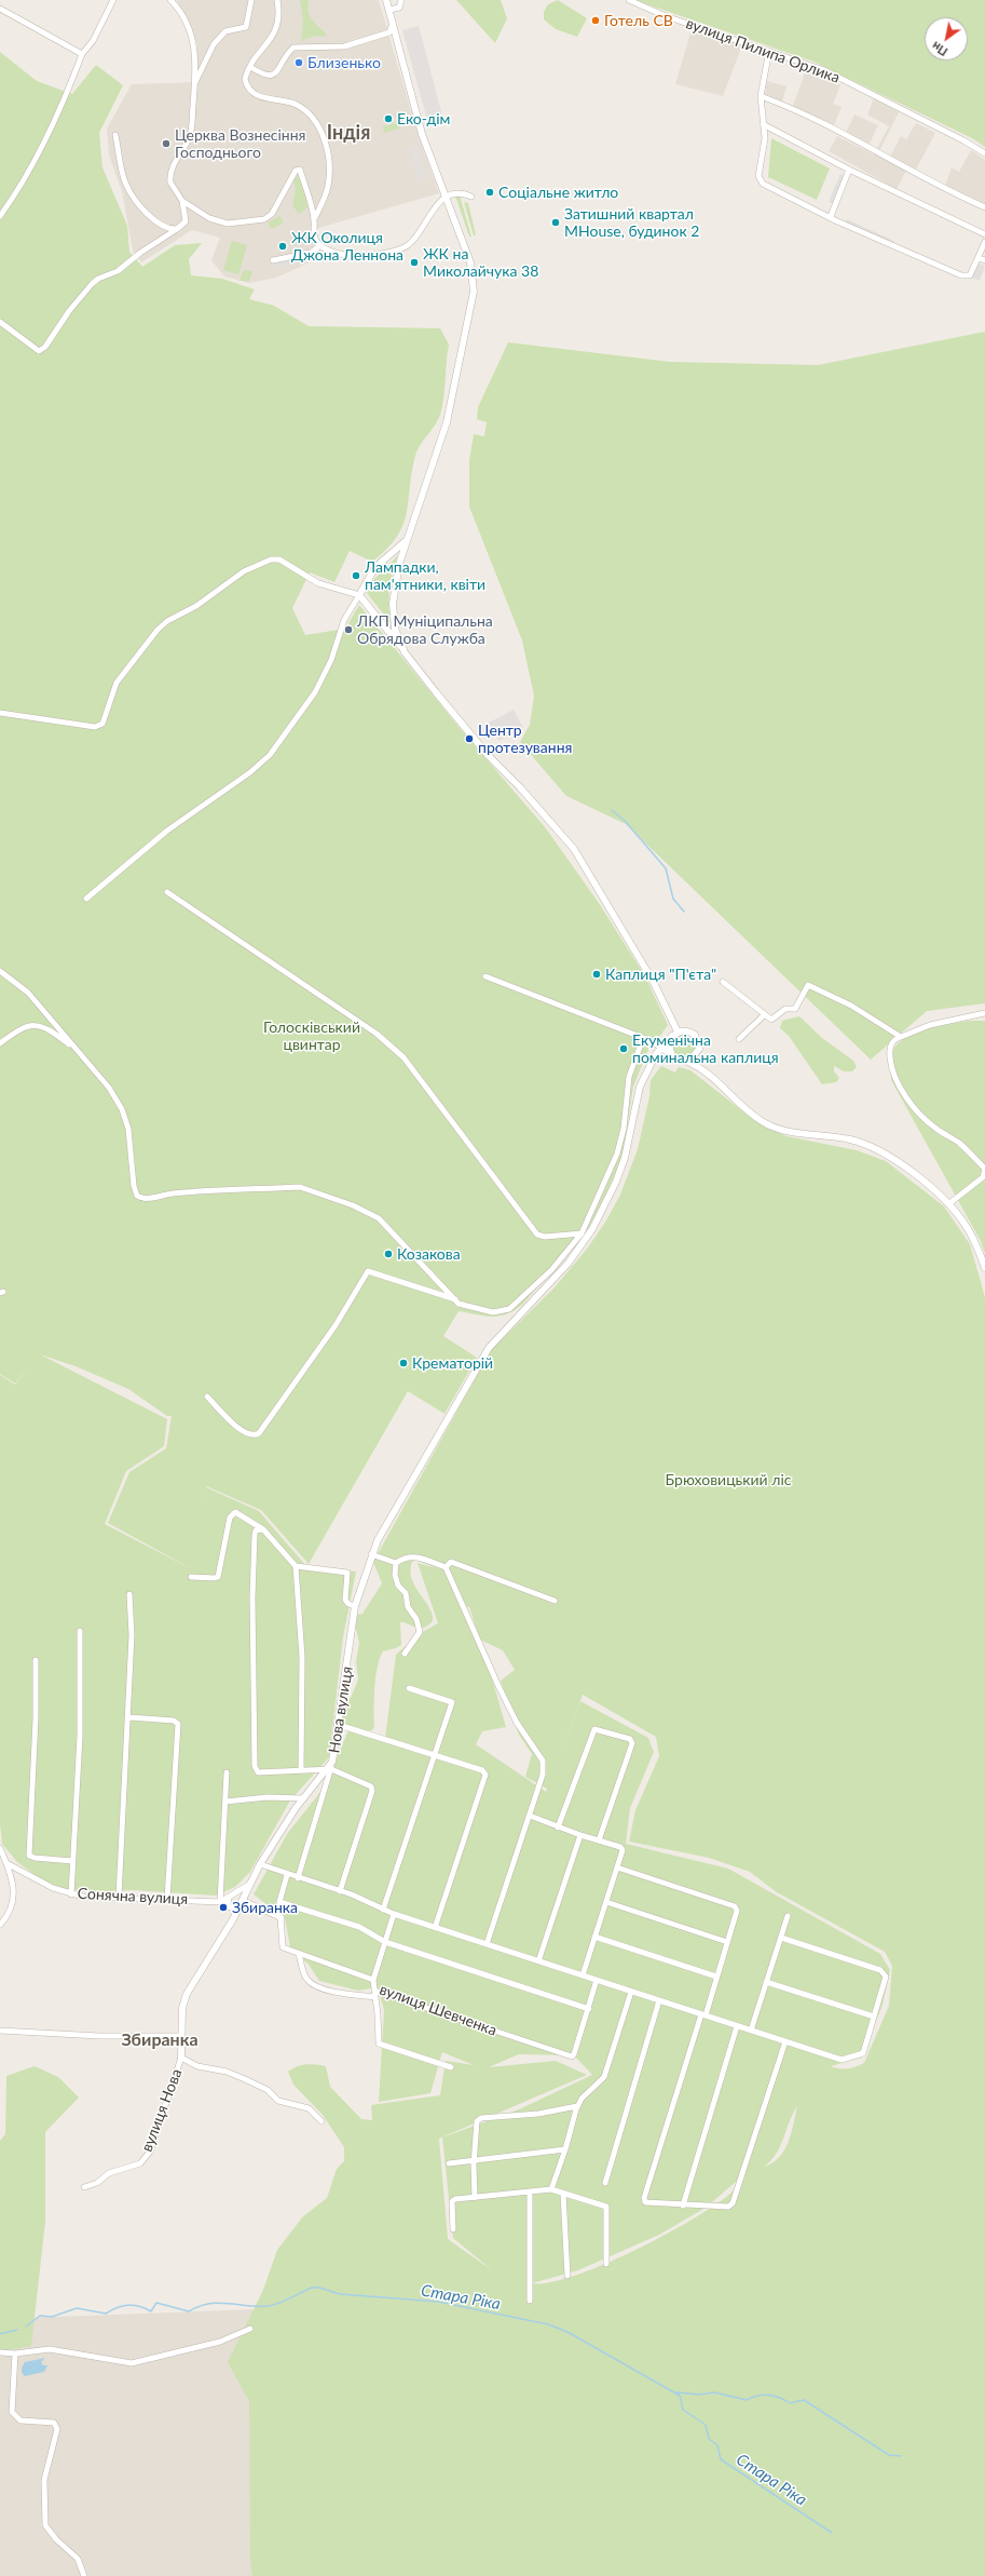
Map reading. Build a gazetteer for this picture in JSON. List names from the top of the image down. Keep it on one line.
{"streets":{"street":["вулиця Пилипа Орлика","Нова вулиця","Сонячна вулиця","вулиця Шевченка","вулиця Нова"]},"crossings":[["Нова вулиця","Сонячна вулиця"],["Нова вулиця","вулиця Нова"]],"districts":["Індія","Збиранка"],"water":["Стара Ріка"],"parks":["Голосківський цвинтар","Брюховицький ліс"],"places":["Готель СВ","Близенько","Еко-дім","Церква Вознесіння Господнього","Соціальне житло","Затишний квартал MHouse, будинок 2","ЖК Околиця Джона Леннона","ЖК на Миколайчука 38","Лампадки, пам'ятники, квіти","ЛКП Муніципальна Обрядова Служба","Центр протезування","Каплиця \"П'єта\"","Екуменічна поминальна каплиця","Козакова","Крематорій","Збиранка"],"north":"bottom left"}
